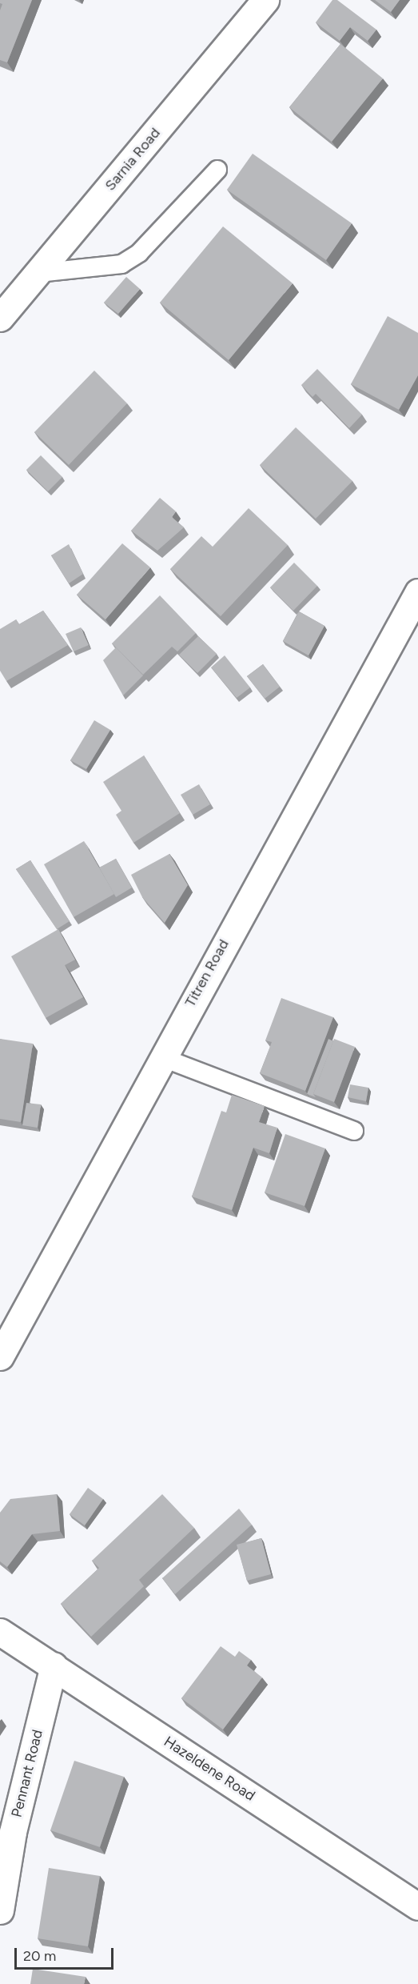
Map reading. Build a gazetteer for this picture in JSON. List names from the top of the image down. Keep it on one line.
{"streets":{"street":["Sarnia Road","Titren Road","Hazeldene Road","Pennant Road"]},"crossings":[["Hazeldene Road","Pennant Road"]],"scale_bar":"20 m"}
